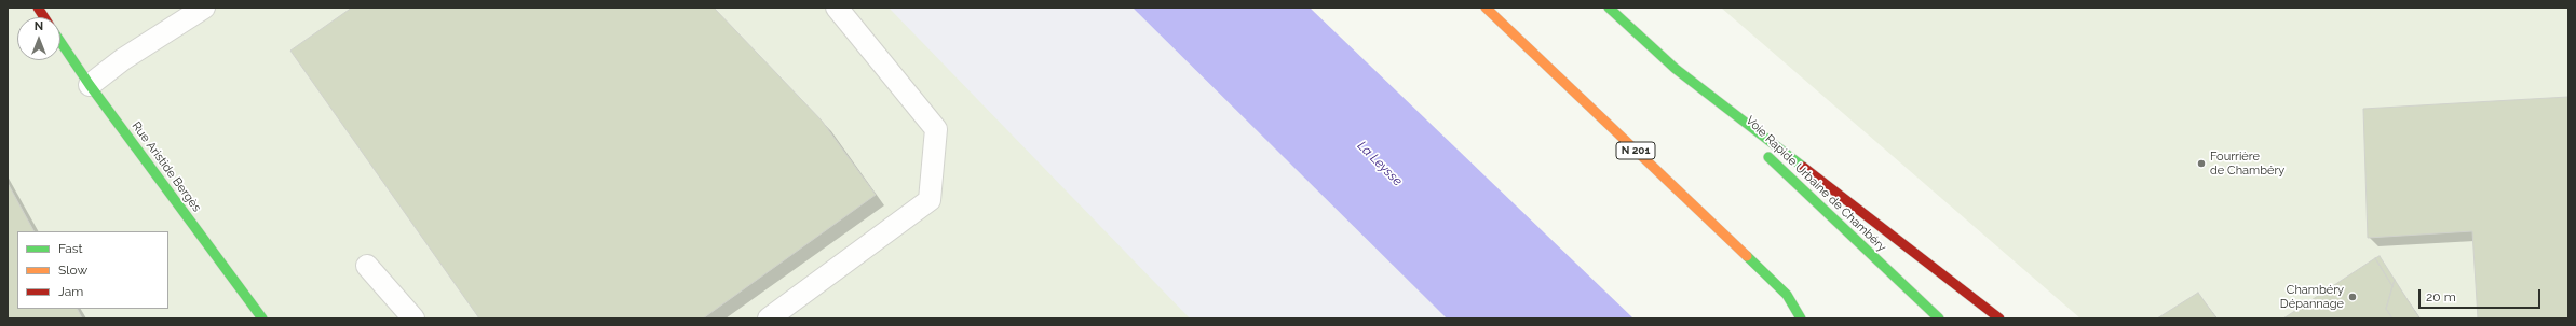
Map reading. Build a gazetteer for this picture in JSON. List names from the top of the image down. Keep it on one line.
{"streets":{"main road":["N 201","Rue Aristide Bergès","Voie Rapide Urbaine de Chambéry"]},"water":["La Leysse"],"places":["Fourrière de Chambéry","Chambéry Dépannage"],"legend":["Fast","Slow","Jam"],"scale_bar":"20 m","north":"top"}
